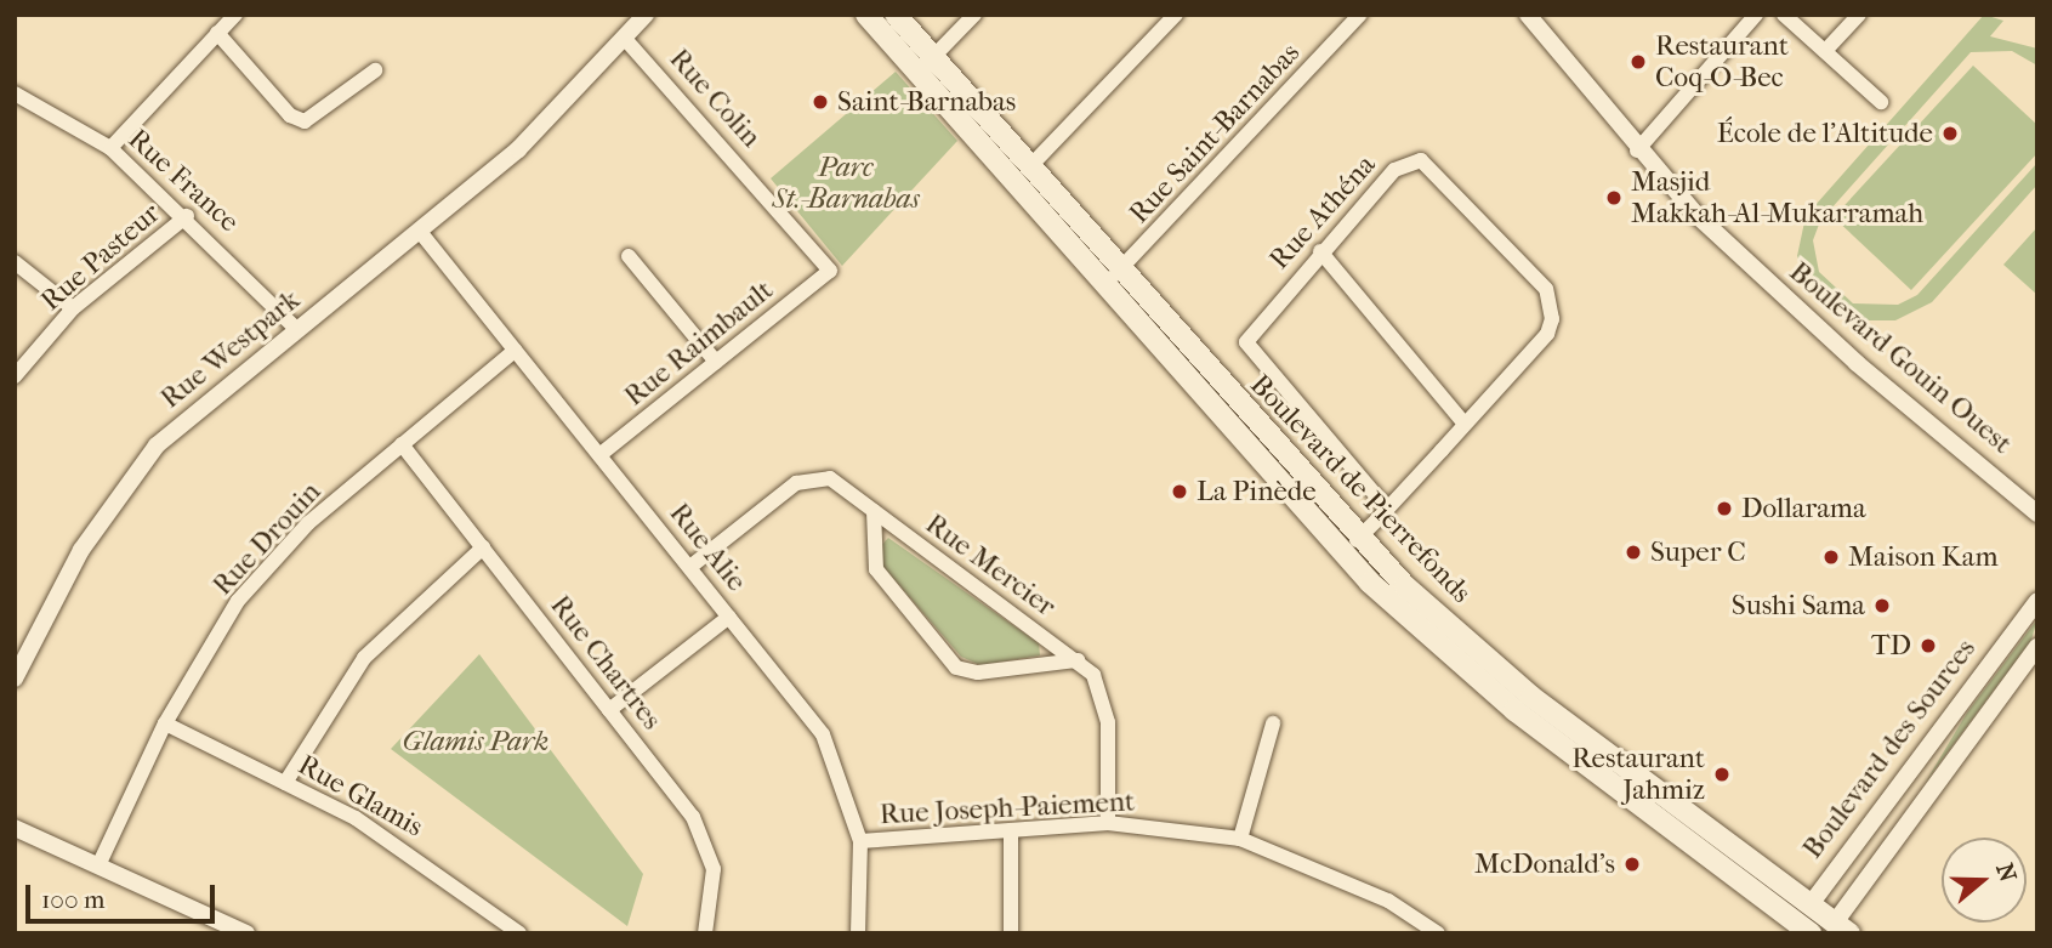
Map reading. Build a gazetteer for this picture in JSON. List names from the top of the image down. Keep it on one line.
{"streets":{"main road":["Boulevard de Pierrefonds"],"street":["Rue Colin","Rue Saint-Barnabas","Rue France","Rue Athéna","Rue Pasteur","Rue Raimbault","Rue Westpark","Boulevard Gouin Ouest","Rue Drouin","Rue Alie","Rue Mercier","Rue Chartres","Boulevard des Sources","Rue Glamis","Rue Joseph-Paiement"]},"crossings":[["Rue Colin","Rue Raimbault"],["Rue Colin","Rue Westpark"],["Rue Saint-Barnabas","Boulevard de Pierrefonds"],["Rue France","Rue Pasteur"],["Rue France","Rue Westpark"],["Rue Athéna","Boulevard de Pierrefonds"],["Rue Raimbault","Rue Alie"],["Rue Westpark","Rue Alie"],["Boulevard de Pierrefonds","Boulevard des Sources"],["Rue Drouin","Rue Alie"],["Rue Drouin","Rue Chartres"],["Rue Drouin","Rue Glamis"],["Rue Alie","Rue Mercier"],["Rue Alie","Rue Joseph-Paiement"],["Rue Mercier","Rue Joseph-Paiement"]],"parks":["Parc St.-Barnabas","Glamis Park"],"places":["Restaurant Coq-O-Bec","Saint-Barnabas","École de l'Altitude","Masjid Makkah-Al-Mukarramah","La Pinède","Dollarama","Super C","Maison Kam","Sushi Sama","TD","Restaurant Jahmiz","McDonald's"],"scale_bar":"100 m","north":"right"}
